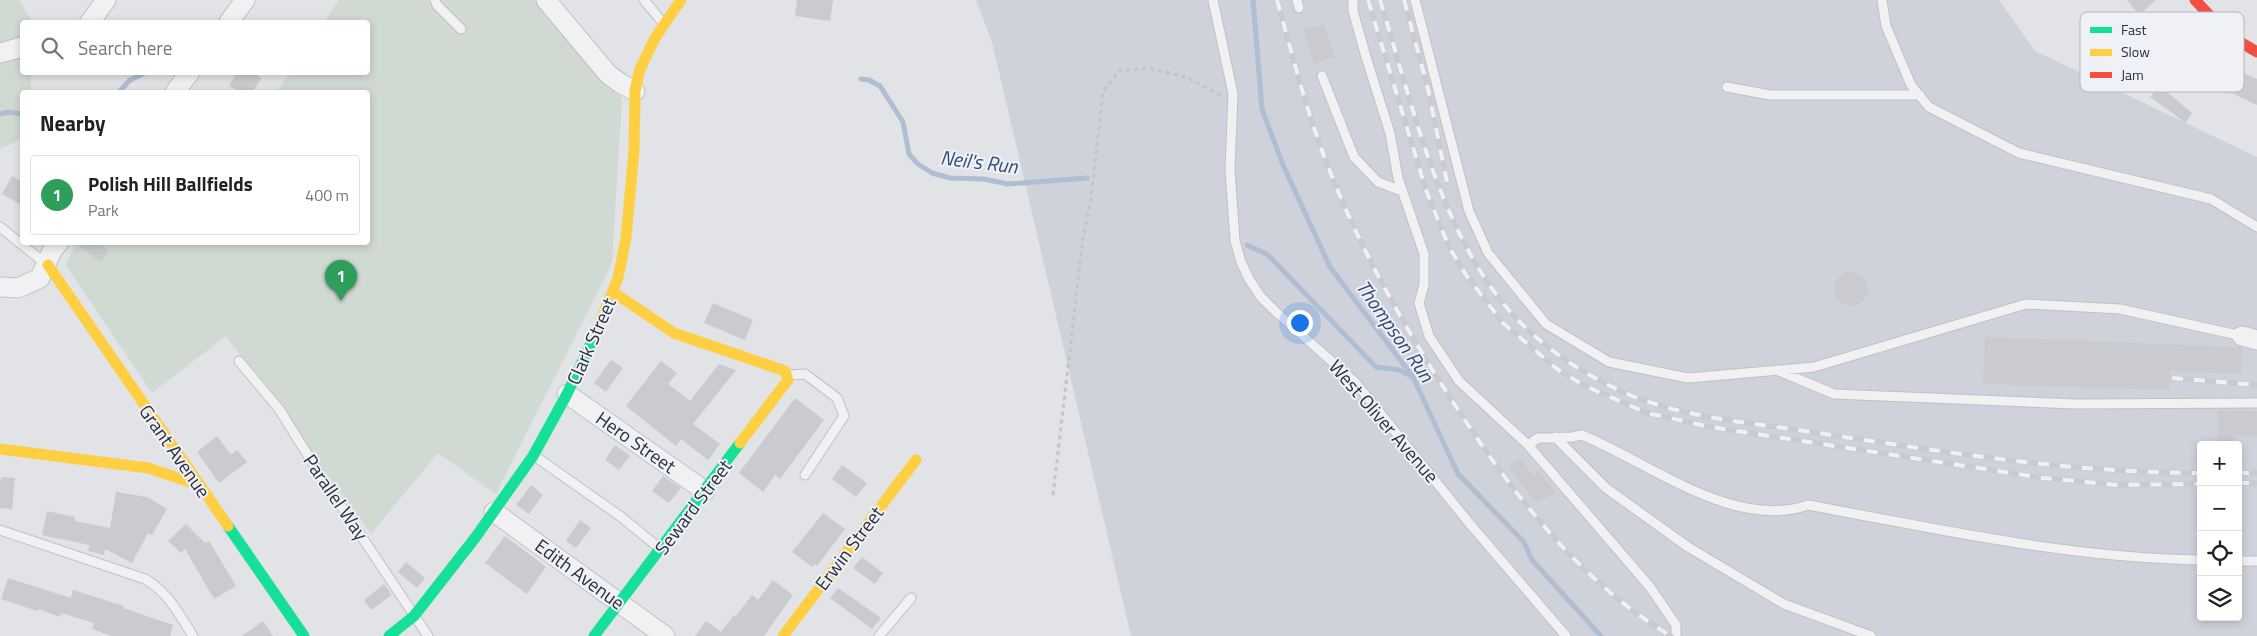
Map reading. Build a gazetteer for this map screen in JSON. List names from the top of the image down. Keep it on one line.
{"streets":{"street":["Clark Street","Hero Street","Grant Avenue","Seward Street","Erwin Street","Edith Avenue"],"lane":["West Oliver Avenue","Parallel Way"]},"crossings":[["Clark Street","Hero Street"],["Clark Street","Parallel Way"],["Clark Street","Edith Avenue"],["Hero Street","Seward Street"],["Seward Street","Edith Avenue"]],"water":["Neil's Run","Thompson Run"],"legend":["Fast","Slow","Jam"],"page":{"search":"Search here","heading":"Nearby","list":[{"mark":"1","name":"Polish Hill Ballfields","note":"Park","value":"400 m"}],"pins":"1","map_buttons":["+","−"]}}
